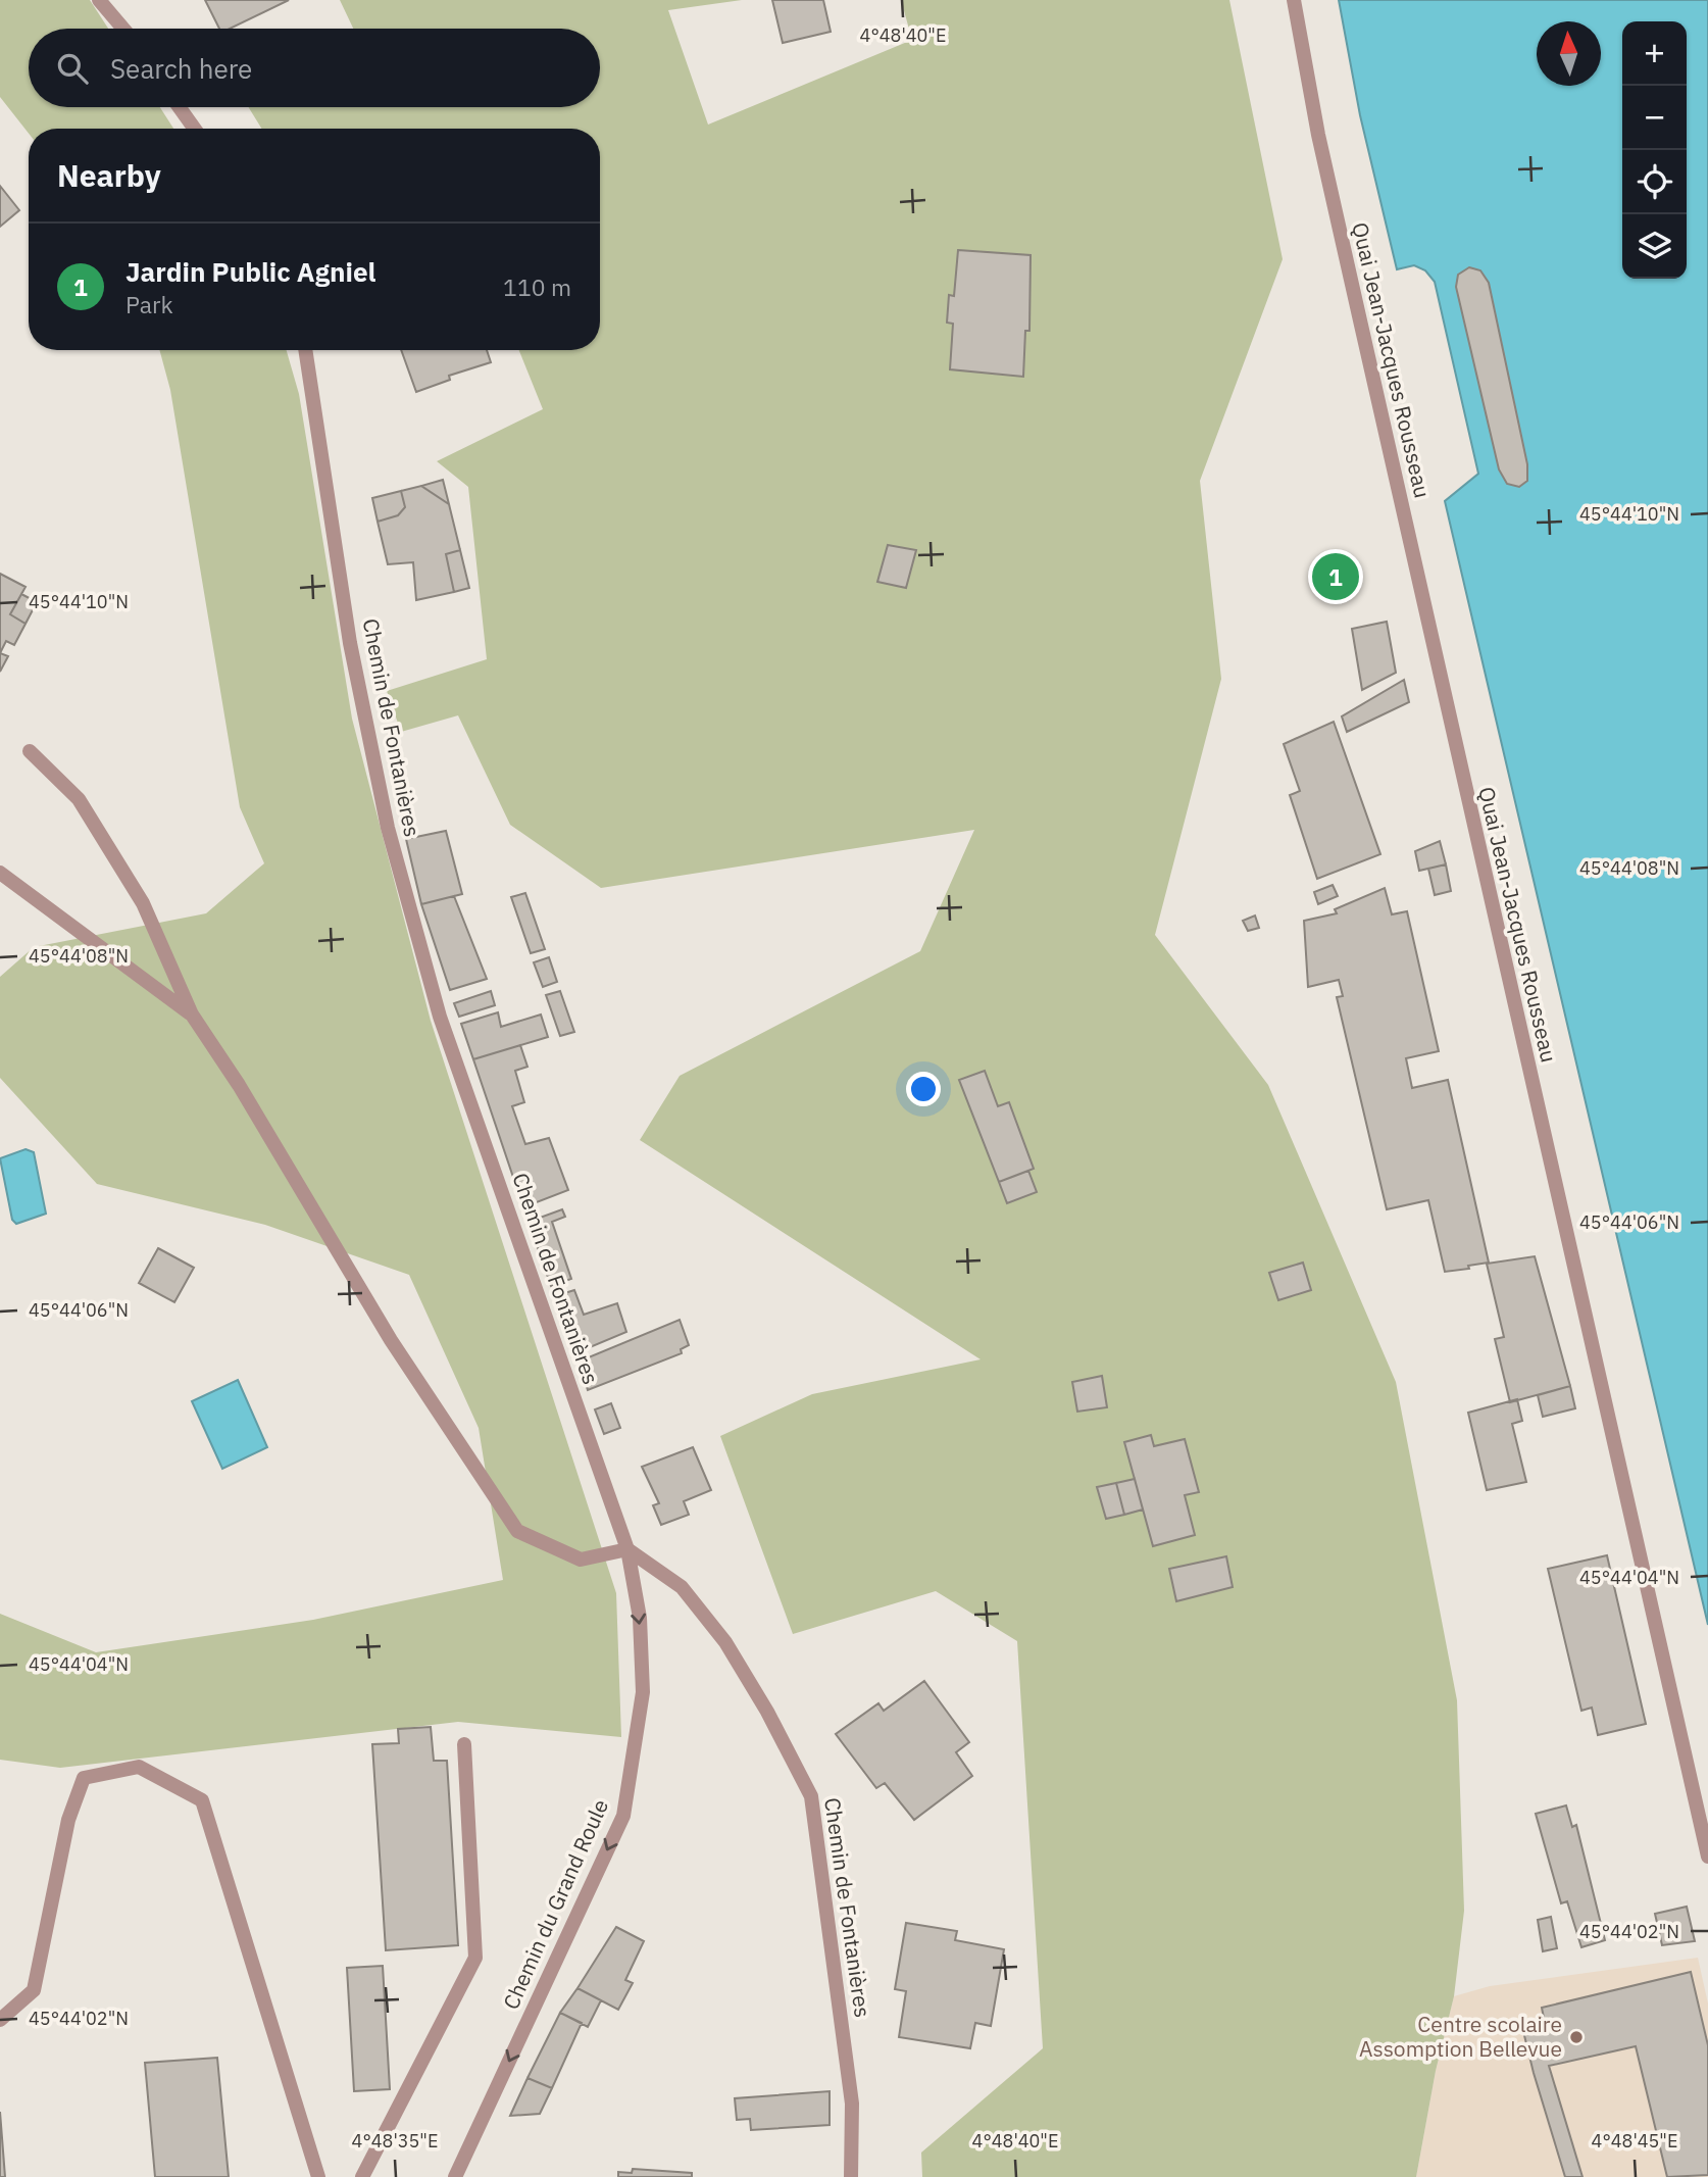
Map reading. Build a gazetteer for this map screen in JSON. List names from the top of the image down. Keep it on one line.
{"streets":{"street":["Quai Jean-Jacques Rousseau","Chemin de Fontanières","Chemin du Grand Roule"]},"crossings":[["Chemin de Fontanières","Chemin du Grand Roule"]],"places":["Centre scolaire Assomption Bellevue"],"north":"top","page":{"map_buttons":["+","−"],"search":"Search here","heading":"Nearby","list":[{"mark":"1","name":"Jardin Public Agniel","note":"Park","value":"110 m"}],"pins":"1"},"coordinates":["4°48'40\"E","45°44'10\"N","45°44'08\"N","45°44'06\"N","45°44'04\"N","45°44'02\"N","4°48'35\"E","4°48'45\"E"]}
